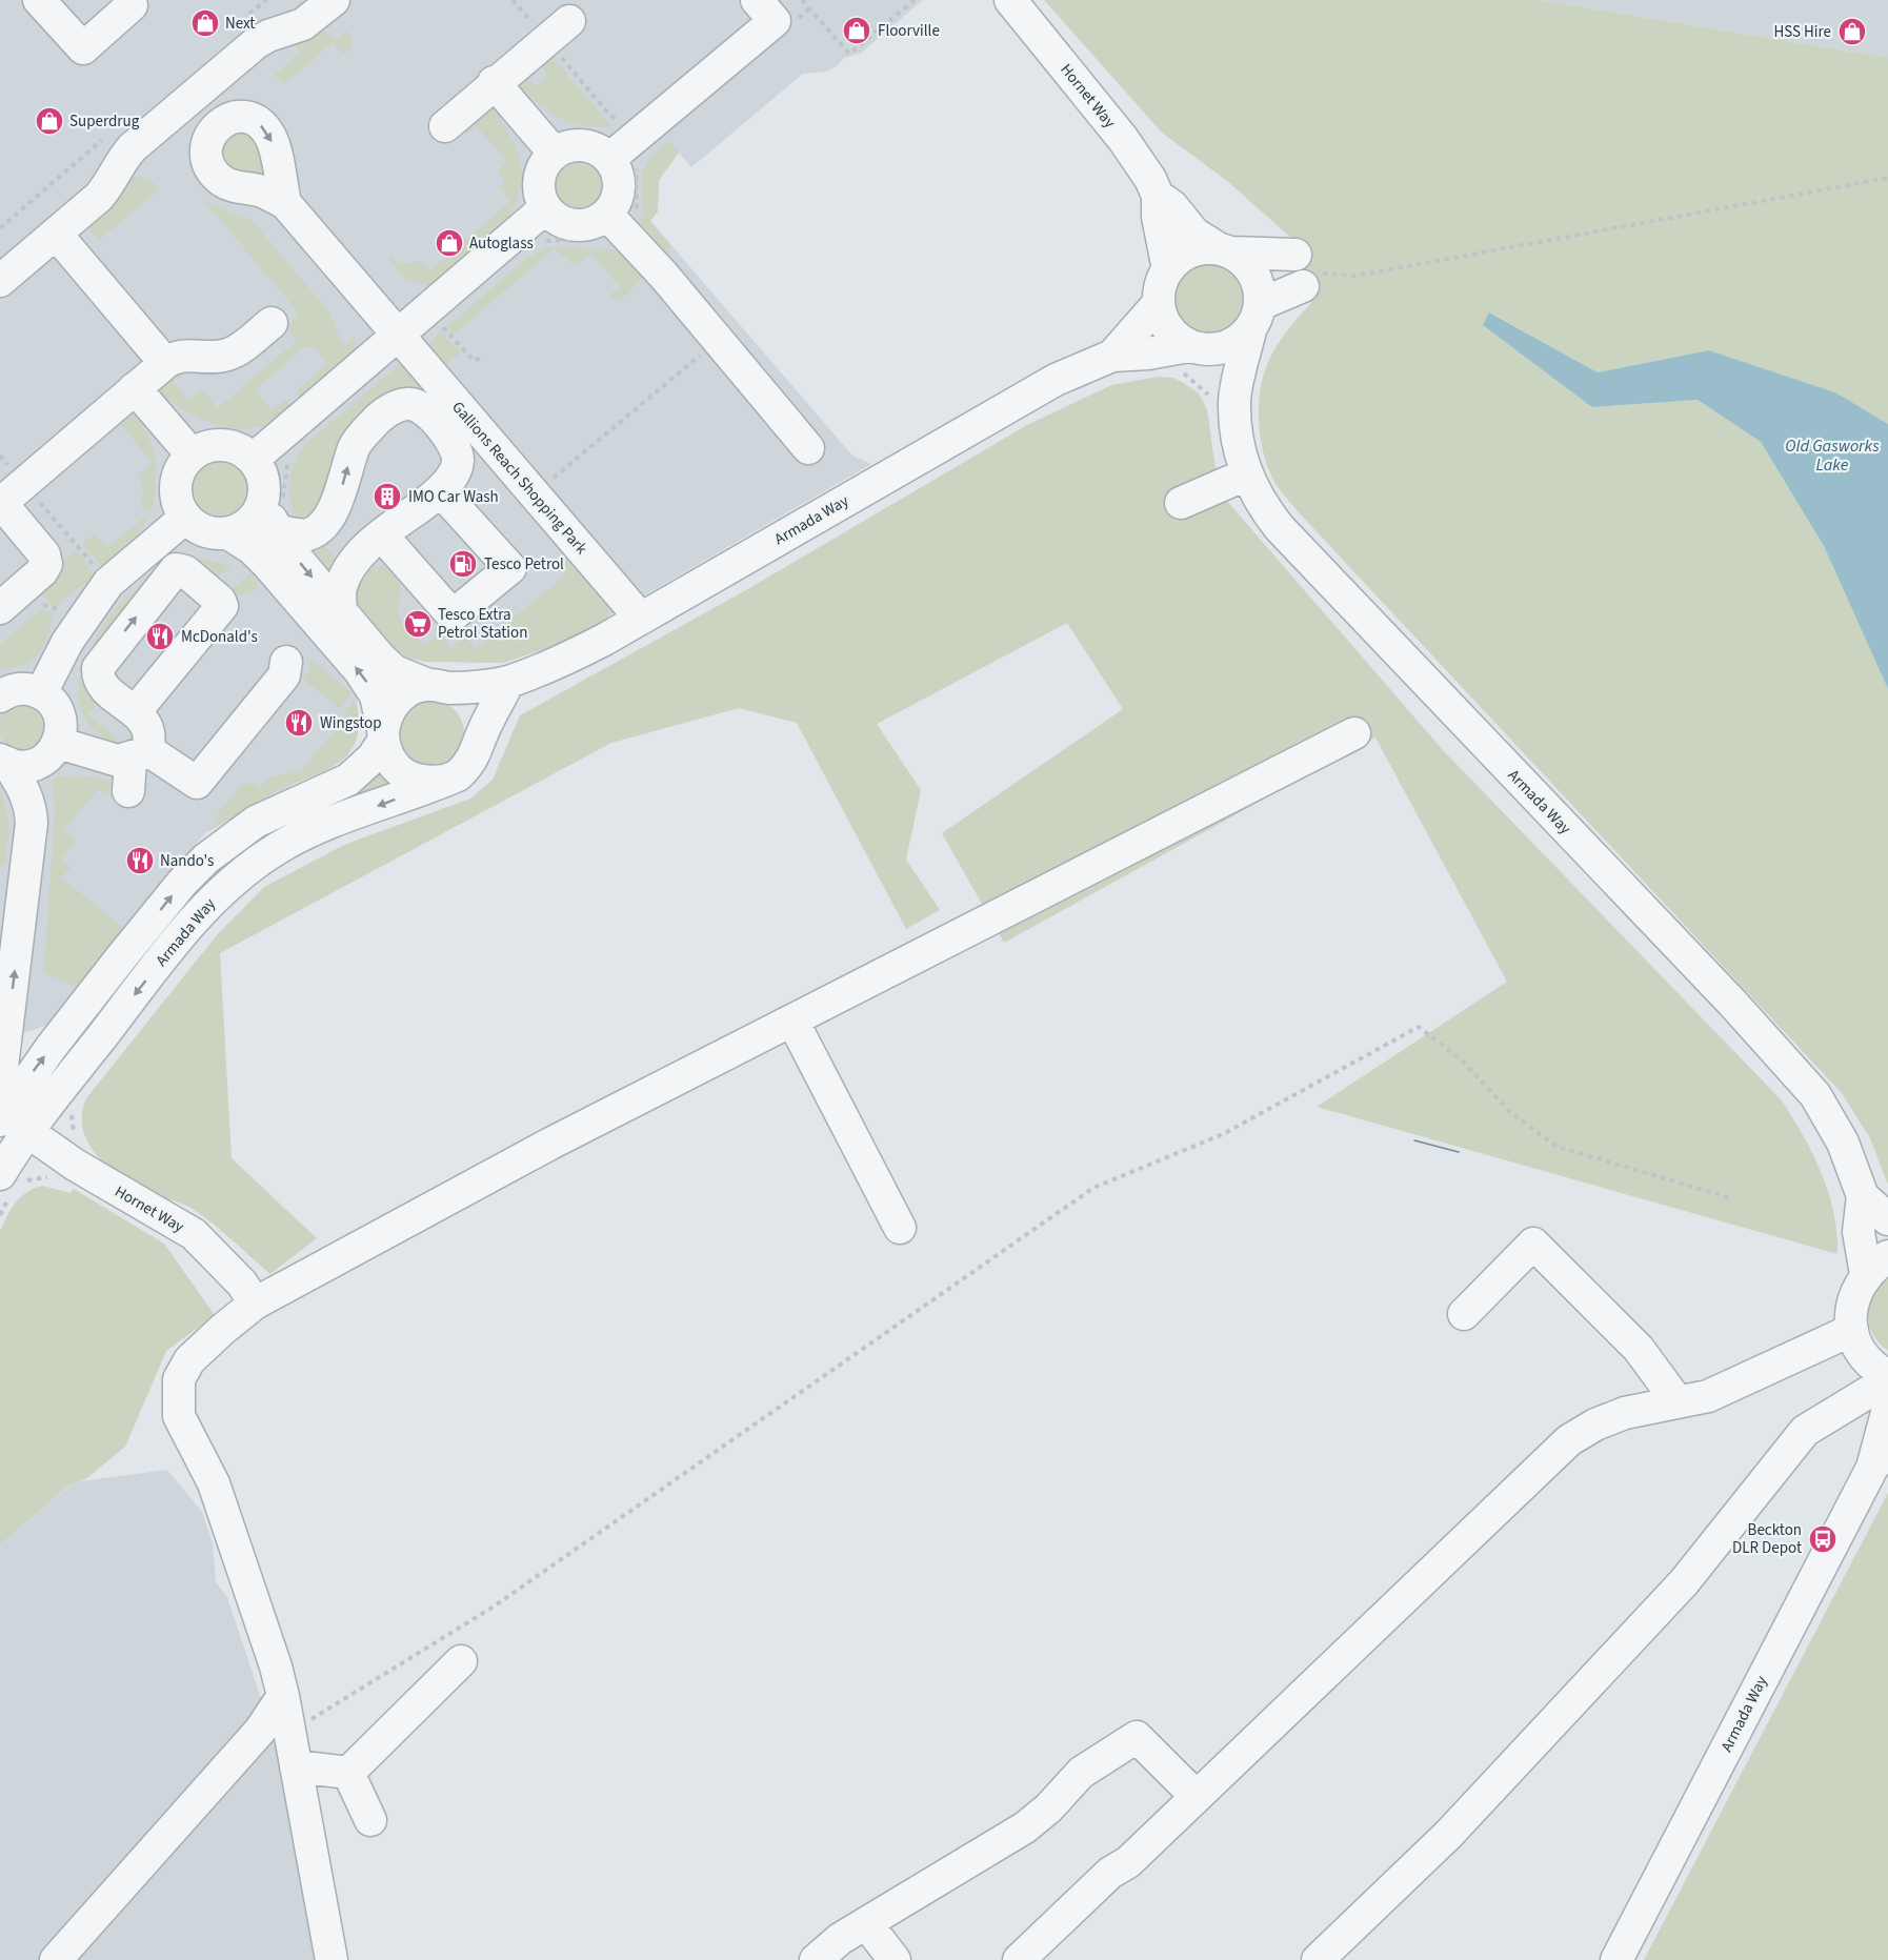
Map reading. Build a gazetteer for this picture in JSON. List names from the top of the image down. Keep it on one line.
{"streets":{"street":["Hornet Way","Gallions Reach Shopping Park","Armada Way"]},"crossings":[["Hornet Way","Armada Way"],["Gallions Reach Shopping Park","Armada Way"]],"water":["Old Gasworks Lake"],"places":{"shop":["Next","Floorville","HSS Hire","Superdrug","Autoglass"],"building":["IMO Car Wash"],"fuel station":["Tesco Petrol"],"supermarket":["Tesco Extra Petrol Station"],"restaurant":["McDonald's","Wingstop","Nando's"],"bus stop":["Beckton DLR Depot"]}}
